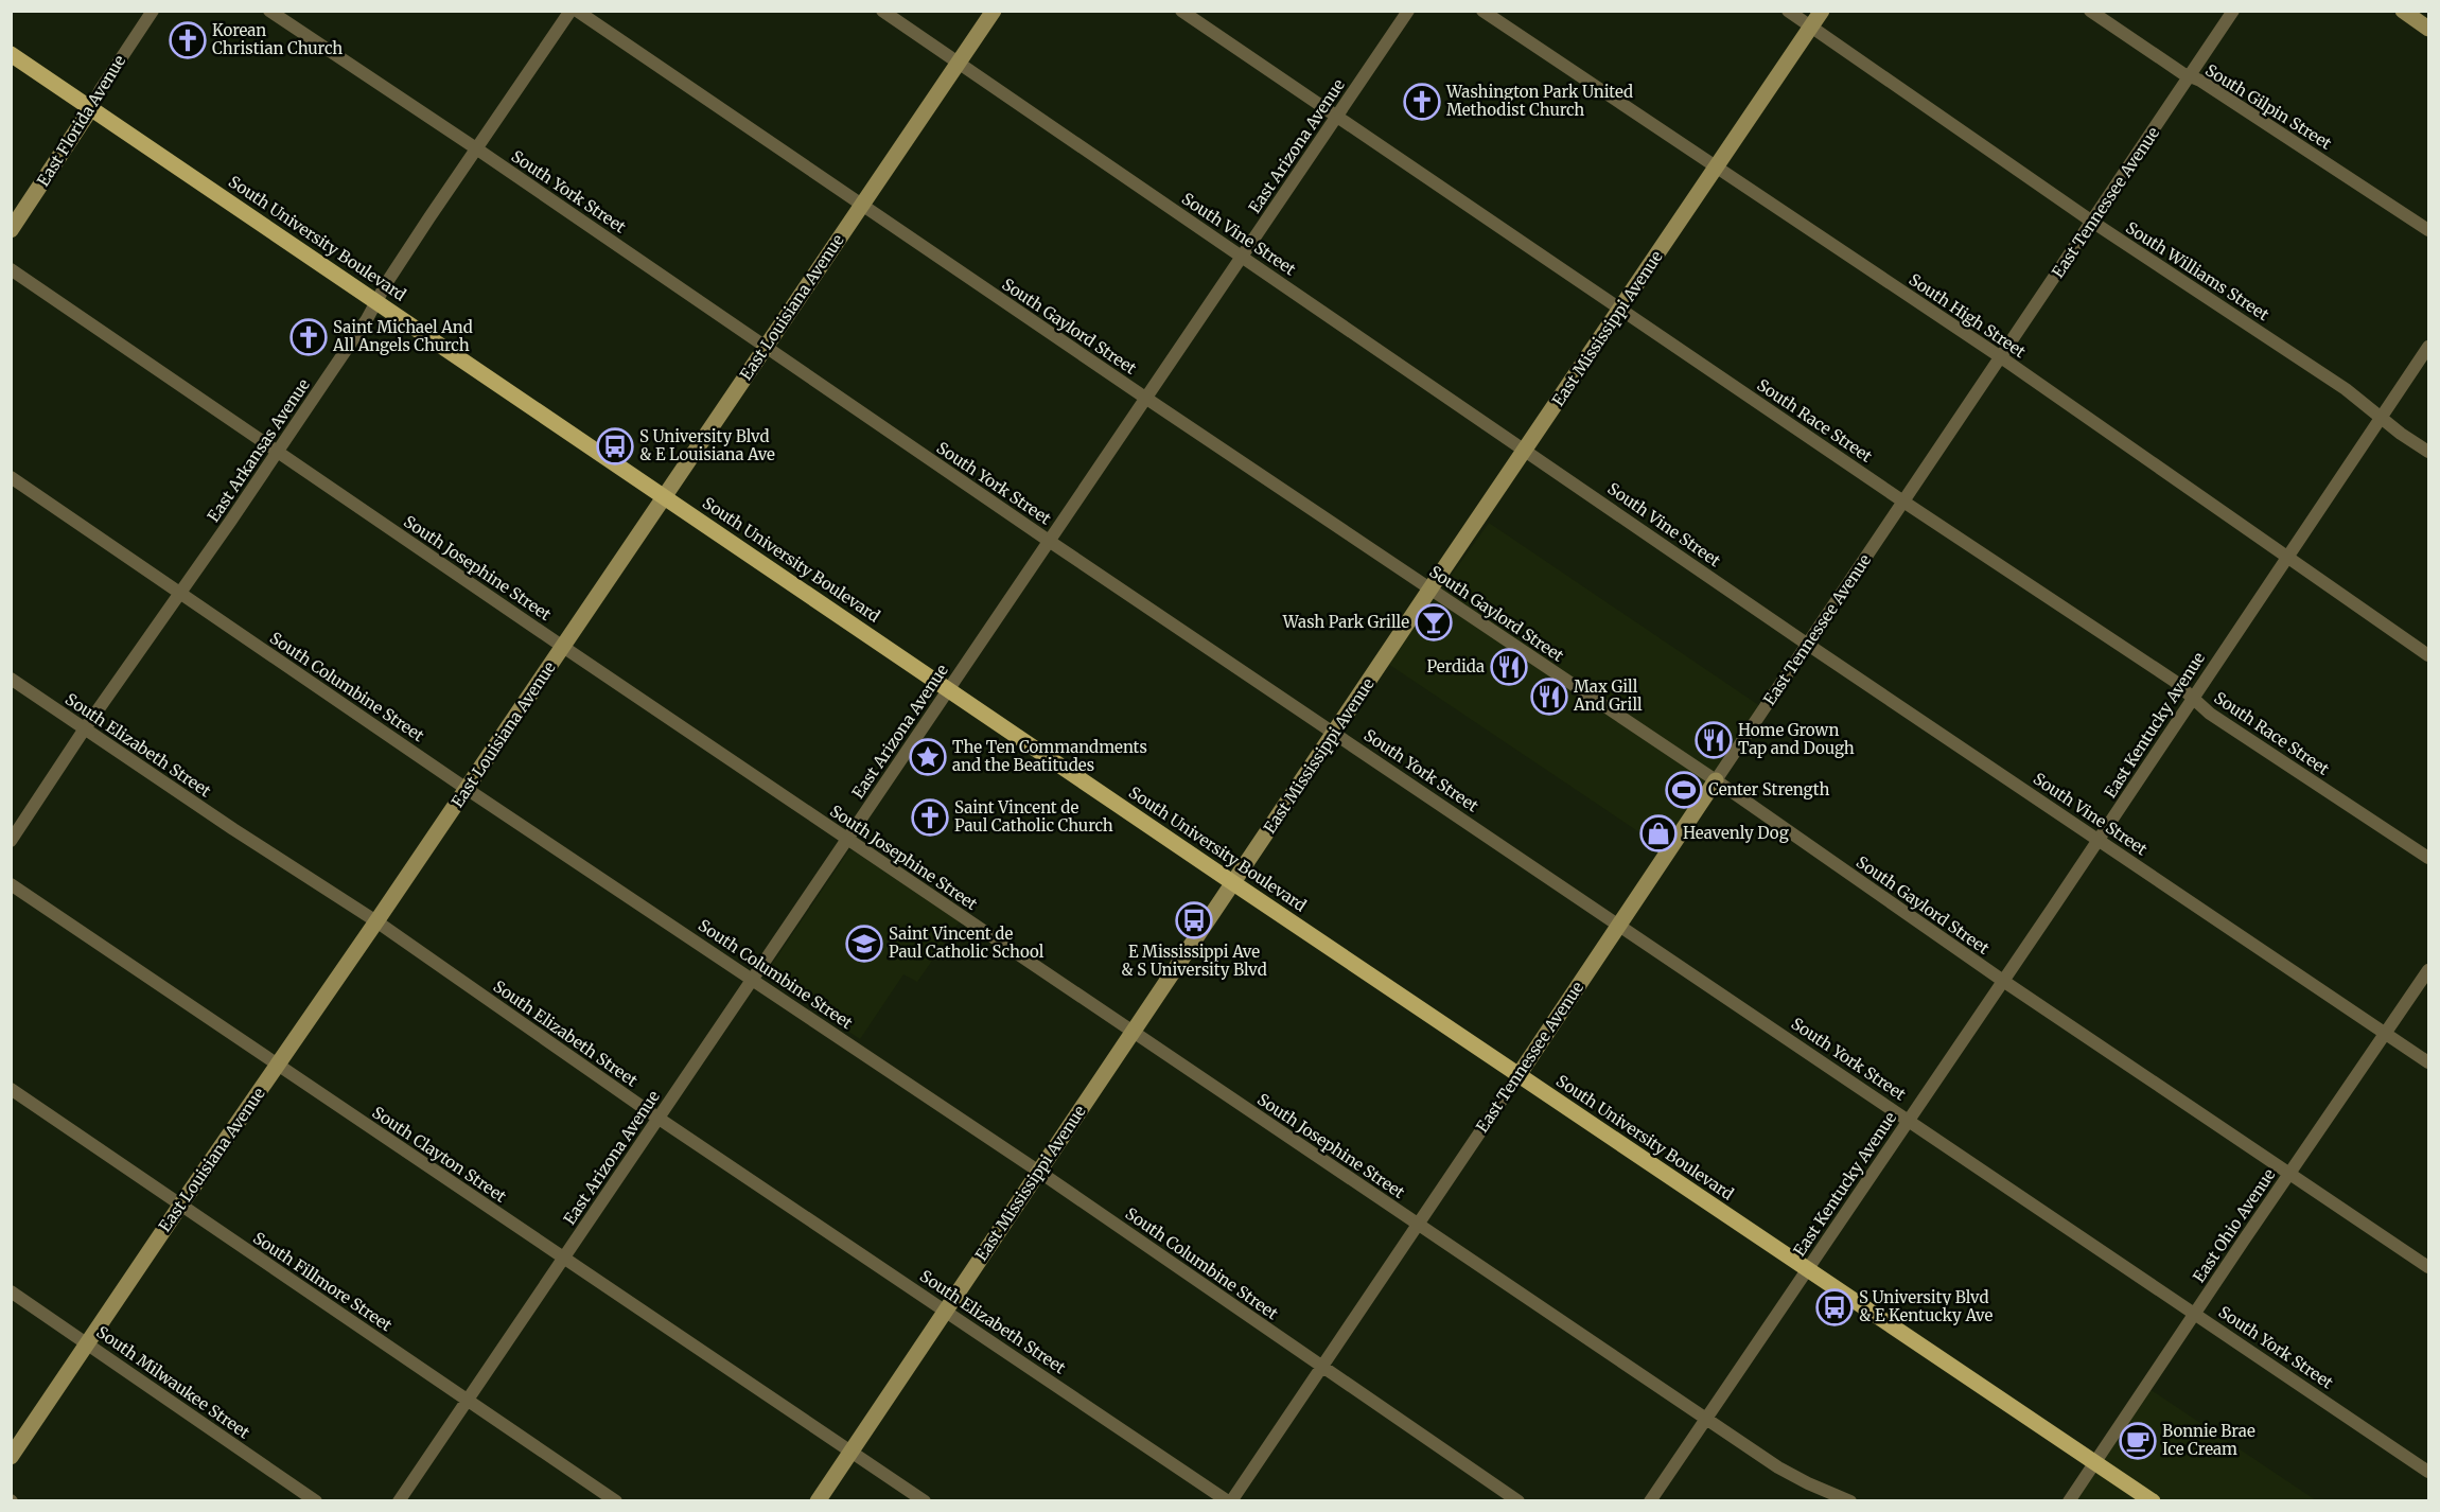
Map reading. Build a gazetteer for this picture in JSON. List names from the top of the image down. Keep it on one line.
{"streets":{"main road":["South University Boulevard"],"street":["South Gilpin Street","East Florida Avenue","East Arizona Avenue","South York Street","East Tennessee Avenue","South Vine Street","South Williams Street","East Louisiana Avenue","South High Street","South Gaylord Street","East Mississippi Avenue","South Race Street","East Arkansas Avenue","South Josephine Street","South Columbine Street","East Kentucky Avenue","South Elizabeth Street","South Clayton Street","East Ohio Avenue","South Fillmore Street","South Milwaukee Street"]},"crossings":[["South Gilpin Street","East Tennessee Avenue"],["East Florida Avenue","South University Boulevard"],["East Arizona Avenue","South York Street"],["East Arizona Avenue","South Vine Street"],["East Arizona Avenue","South University Boulevard"],["East Arizona Avenue","South Gaylord Street"],["East Arizona Avenue","South Race Street"],["East Arizona Avenue","South Josephine Street"],["East Arizona Avenue","South Columbine Street"],["East Arizona Avenue","South Elizabeth Street"],["East Arizona Avenue","South Clayton Street"],["East Arizona Avenue","South Fillmore Street"],["South York Street","East Tennessee Avenue"],["South York Street","East Louisiana Avenue"],["South York Street","East Mississippi Avenue"],["South York Street","East Arkansas Avenue"],["South York Street","East Kentucky Avenue"],["South York Street","East Ohio Avenue"],["East Tennessee Avenue","South Vine Street"],["East Tennessee Avenue","South University Boulevard"],["East Tennessee Avenue","South Williams Street"],["East Tennessee Avenue","South High Street"],["East Tennessee Avenue","South Gaylord Street"],["East Tennessee Avenue","South Race Street"],["East Tennessee Avenue","South Josephine Street"],["East Tennessee Avenue","South Columbine Street"],["East Tennessee Avenue","South Elizabeth Street"],["South Vine Street","East Louisiana Avenue"],["South Vine Street","East Mississippi Avenue"],["South Vine Street","East Kentucky Avenue"],["South Vine Street","East Ohio Avenue"],["South University Boulevard","East Louisiana Avenue"],["South University Boulevard","East Mississippi Avenue"],["South University Boulevard","East Arkansas Avenue"],["South University Boulevard","East Kentucky Avenue"],["South University Boulevard","East Ohio Avenue"],["South Williams Street","East Mississippi Avenue"],["South Williams Street","East Kentucky Avenue"],["East Louisiana Avenue","South Gaylord Street"],["East Louisiana Avenue","South Josephine Street"],["East Louisiana Avenue","South Columbine Street"],["East Louisiana Avenue","South Elizabeth Street"],["East Louisiana Avenue","South Clayton Street"],["East Louisiana Avenue","South Fillmore Street"],["East Louisiana Avenue","South Milwaukee Street"],["South High Street","East Mississippi Avenue"],["South High Street","East Kentucky Avenue"],["South Gaylord Street","East Mississippi Avenue"],["South Gaylord Street","East Kentucky Avenue"],["South Gaylord Street","East Ohio Avenue"],["East Mississippi Avenue","South Race Street"],["East Mississippi Avenue","South Josephine Street"],["East Mississippi Avenue","South Columbine Street"],["East Mississippi Avenue","South Elizabeth Street"],["East Mississippi Avenue","South Clayton Street"],["South Race Street","East Kentucky Avenue"],["East Arkansas Avenue","South Josephine Street"],["East Arkansas Avenue","South Columbine Street"],["East Arkansas Avenue","South Elizabeth Street"],["South Josephine Street","East Kentucky Avenue"]],"places":{"church":["Korean Christian Church","Washington Park United Methodist Church","Saint Michael And All Angels Church","Saint Vincent de Paul Catholic Church"],"bus stop":["S University Blvd & E Louisiana Ave","E Mississippi Ave & S University Blvd","S University Blvd & E Kentucky Ave"],"bar":["Wash Park Grille"],"restaurant":["Perdida","Max Gill And Grill","Home Grown Tap and Dough"],"place":["The Ten Commandments and the Beatitudes"],"sports":["Center Strength"],"shop":["Heavenly Dog"],"school or university":["Saint Vincent de Paul Catholic School"],"cafe":["Bonnie Brae Ice Cream"]}}
